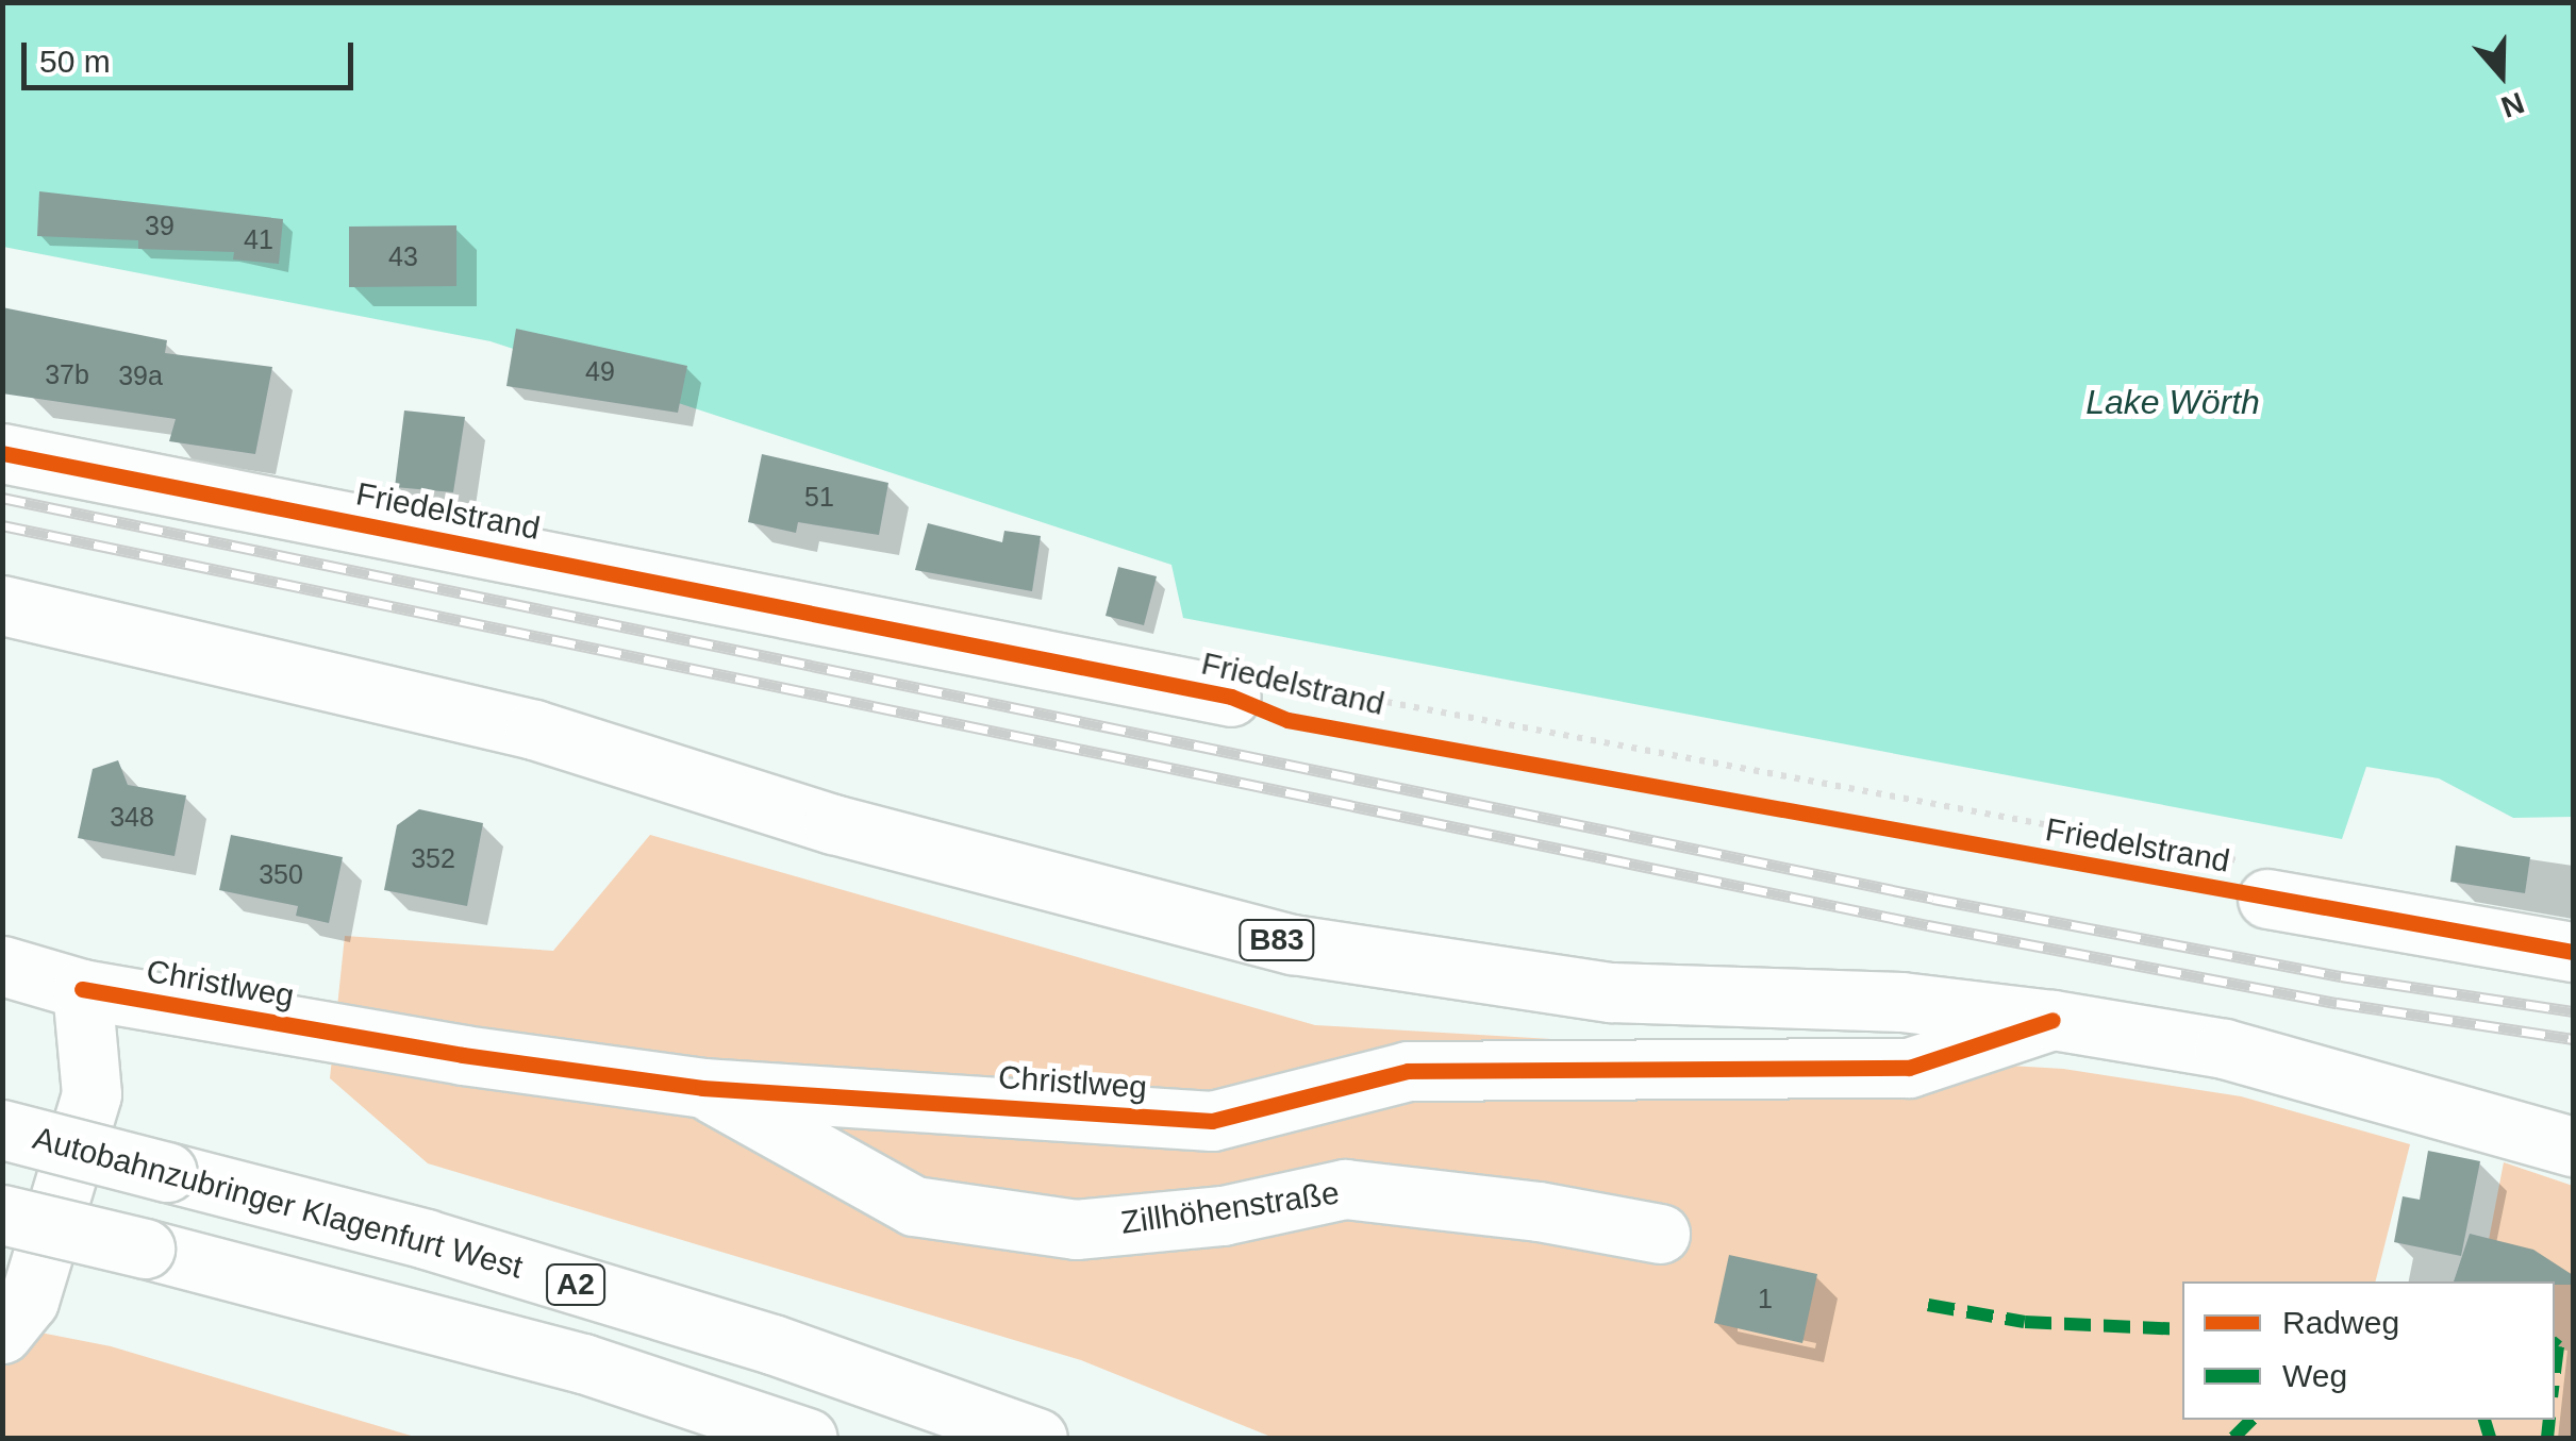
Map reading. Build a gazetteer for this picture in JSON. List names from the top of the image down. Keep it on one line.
{"streets":{"main road":["Friedelstrand","B83","Christlweg","Autobahnzubringer Klagenfurt West","Zillhöhenstraße","A2"]},"crossings":[["B83","Christlweg"],["Christlweg","Zillhöhenstraße"]],"water":["Lake Wörth"],"house_numbers":["39","41","43","49","37b","39a","51","348","352","350","1"],"legend":["Radweg","Weg"],"scale_bar":"50 m","north":"bottom"}
